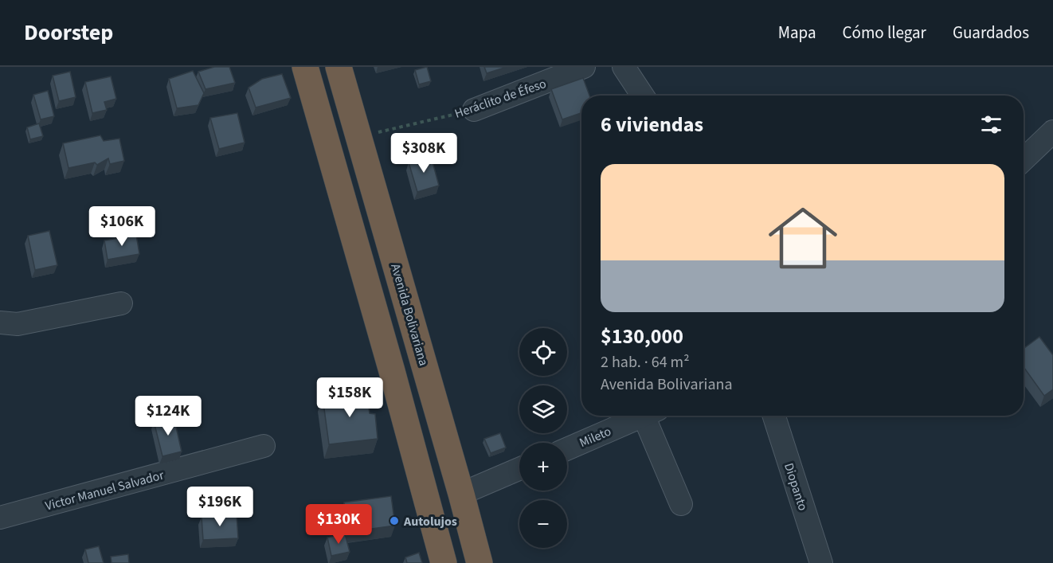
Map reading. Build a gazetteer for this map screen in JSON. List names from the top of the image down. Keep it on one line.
{"streets":{"highway":["Avenida Bolivariana"],"street":["Heráclito de Éfeso","Mileto","Diopanto","Victor Manuel Salvador"]},"crossings":[["Heráclito de Éfeso","Avenida Bolivariana"]],"places":["Autolujos"],"page":{"header":"Doorstep","nav":["Mapa","Cómo llegar","Guardados"],"heading":"6 viviendas","price":["$308K","$106K","$158K","$124K","$196K","$130K"],"list":[{"name":"$130,000","note":"2 hab. · 64 m² · Avenida Bolivariana"}],"map_buttons":["+","−"]}}
